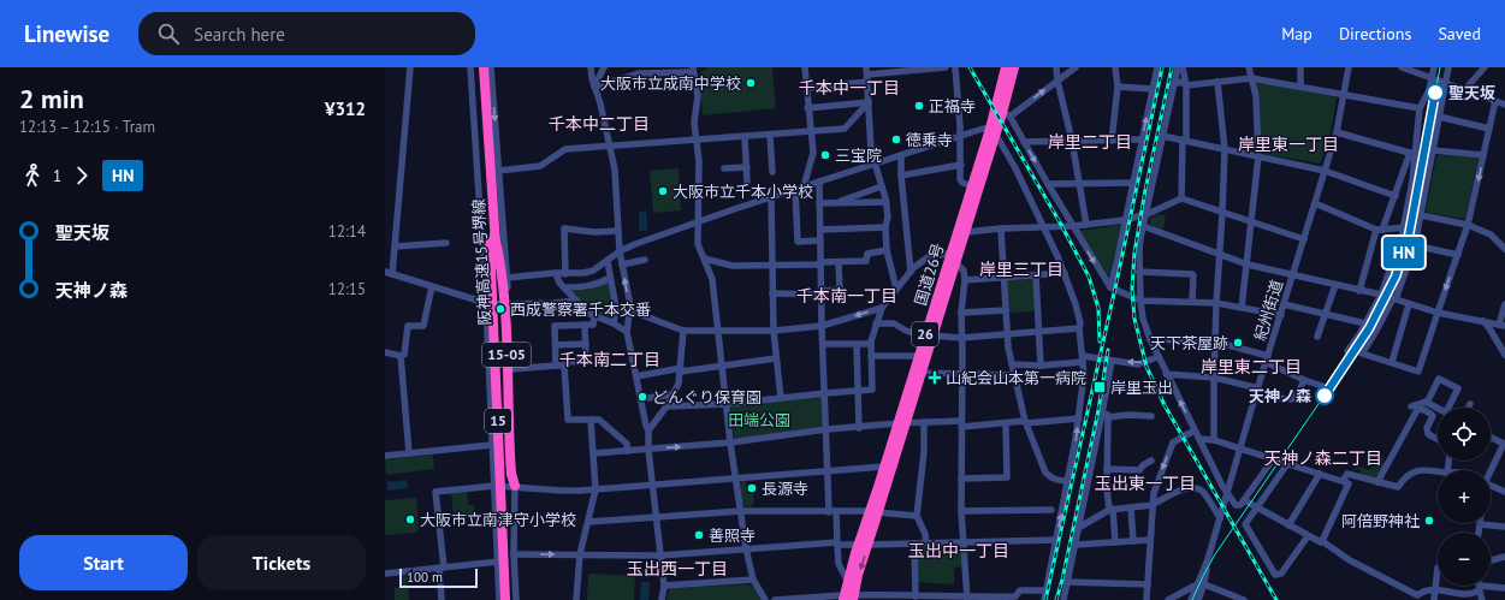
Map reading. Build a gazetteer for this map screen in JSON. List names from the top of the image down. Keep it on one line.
{"streets":{"highway":["阪神高速15号堺線","国道26号","26","15-05","15"],"street":["紀州街道"]},"crossings":[["阪神高速15号堺線","15-05"]],"districts":["千本中一丁目","千本中二丁目","岸里二丁目","岸里東一丁目","岸里三丁目","千本南一丁目","千本南二丁目","岸里東二丁目","天神ノ森二丁目","玉出東一丁目","玉出中一丁目","玉出西一丁目"],"parks":["田端公園"],"places":{"other":["大阪市立成南中学校","聖天坂","正福寺","徳乗寺","三宝院","大阪市立千本小学校","西成警察署千本交番","天下茶屋跡","天神ノ森","どんぐり保育園","長源寺","大阪市立南津守小学校","阿倍野神社","善照寺"],"health":["山紀会山本第一病院"],"transit":["岸里玉出"]},"lines":["tram line HN"],"scale_bar":"100 m","page":{"header":"Linewise","search":"Search here","nav":["Map","Directions","Saved"],"heading":["2 min","12:13 – 12:15 · Tram","¥312"],"on_map":"HN","legs":["1","HN"],"list":[{"name":"聖天坂","value":"12:14"},{"name":"天神ノ森","value":"12:15"}],"map_buttons":["+","−"],"buttons":["Start","Tickets"],"scale":"100 m"}}
